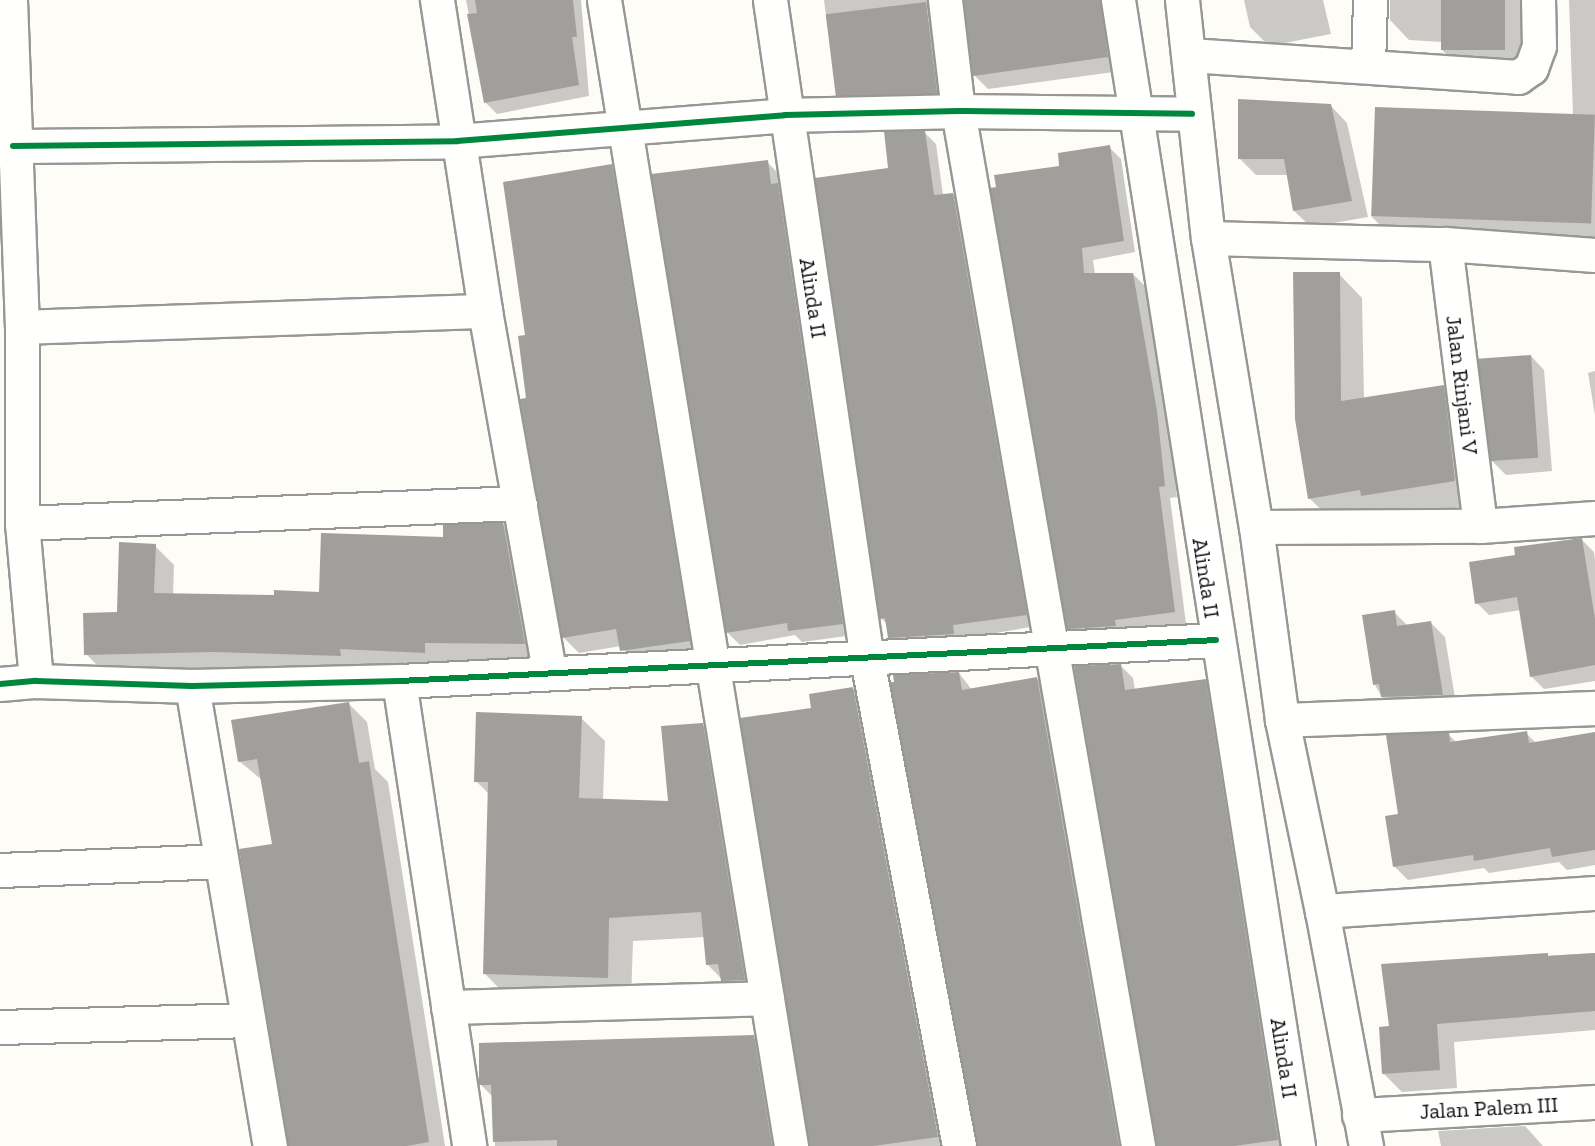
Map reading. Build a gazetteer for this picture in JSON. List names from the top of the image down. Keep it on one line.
{"streets":{"street":["Alinda II","Jalan Rinjani V","Jalan Palem III"]}}
